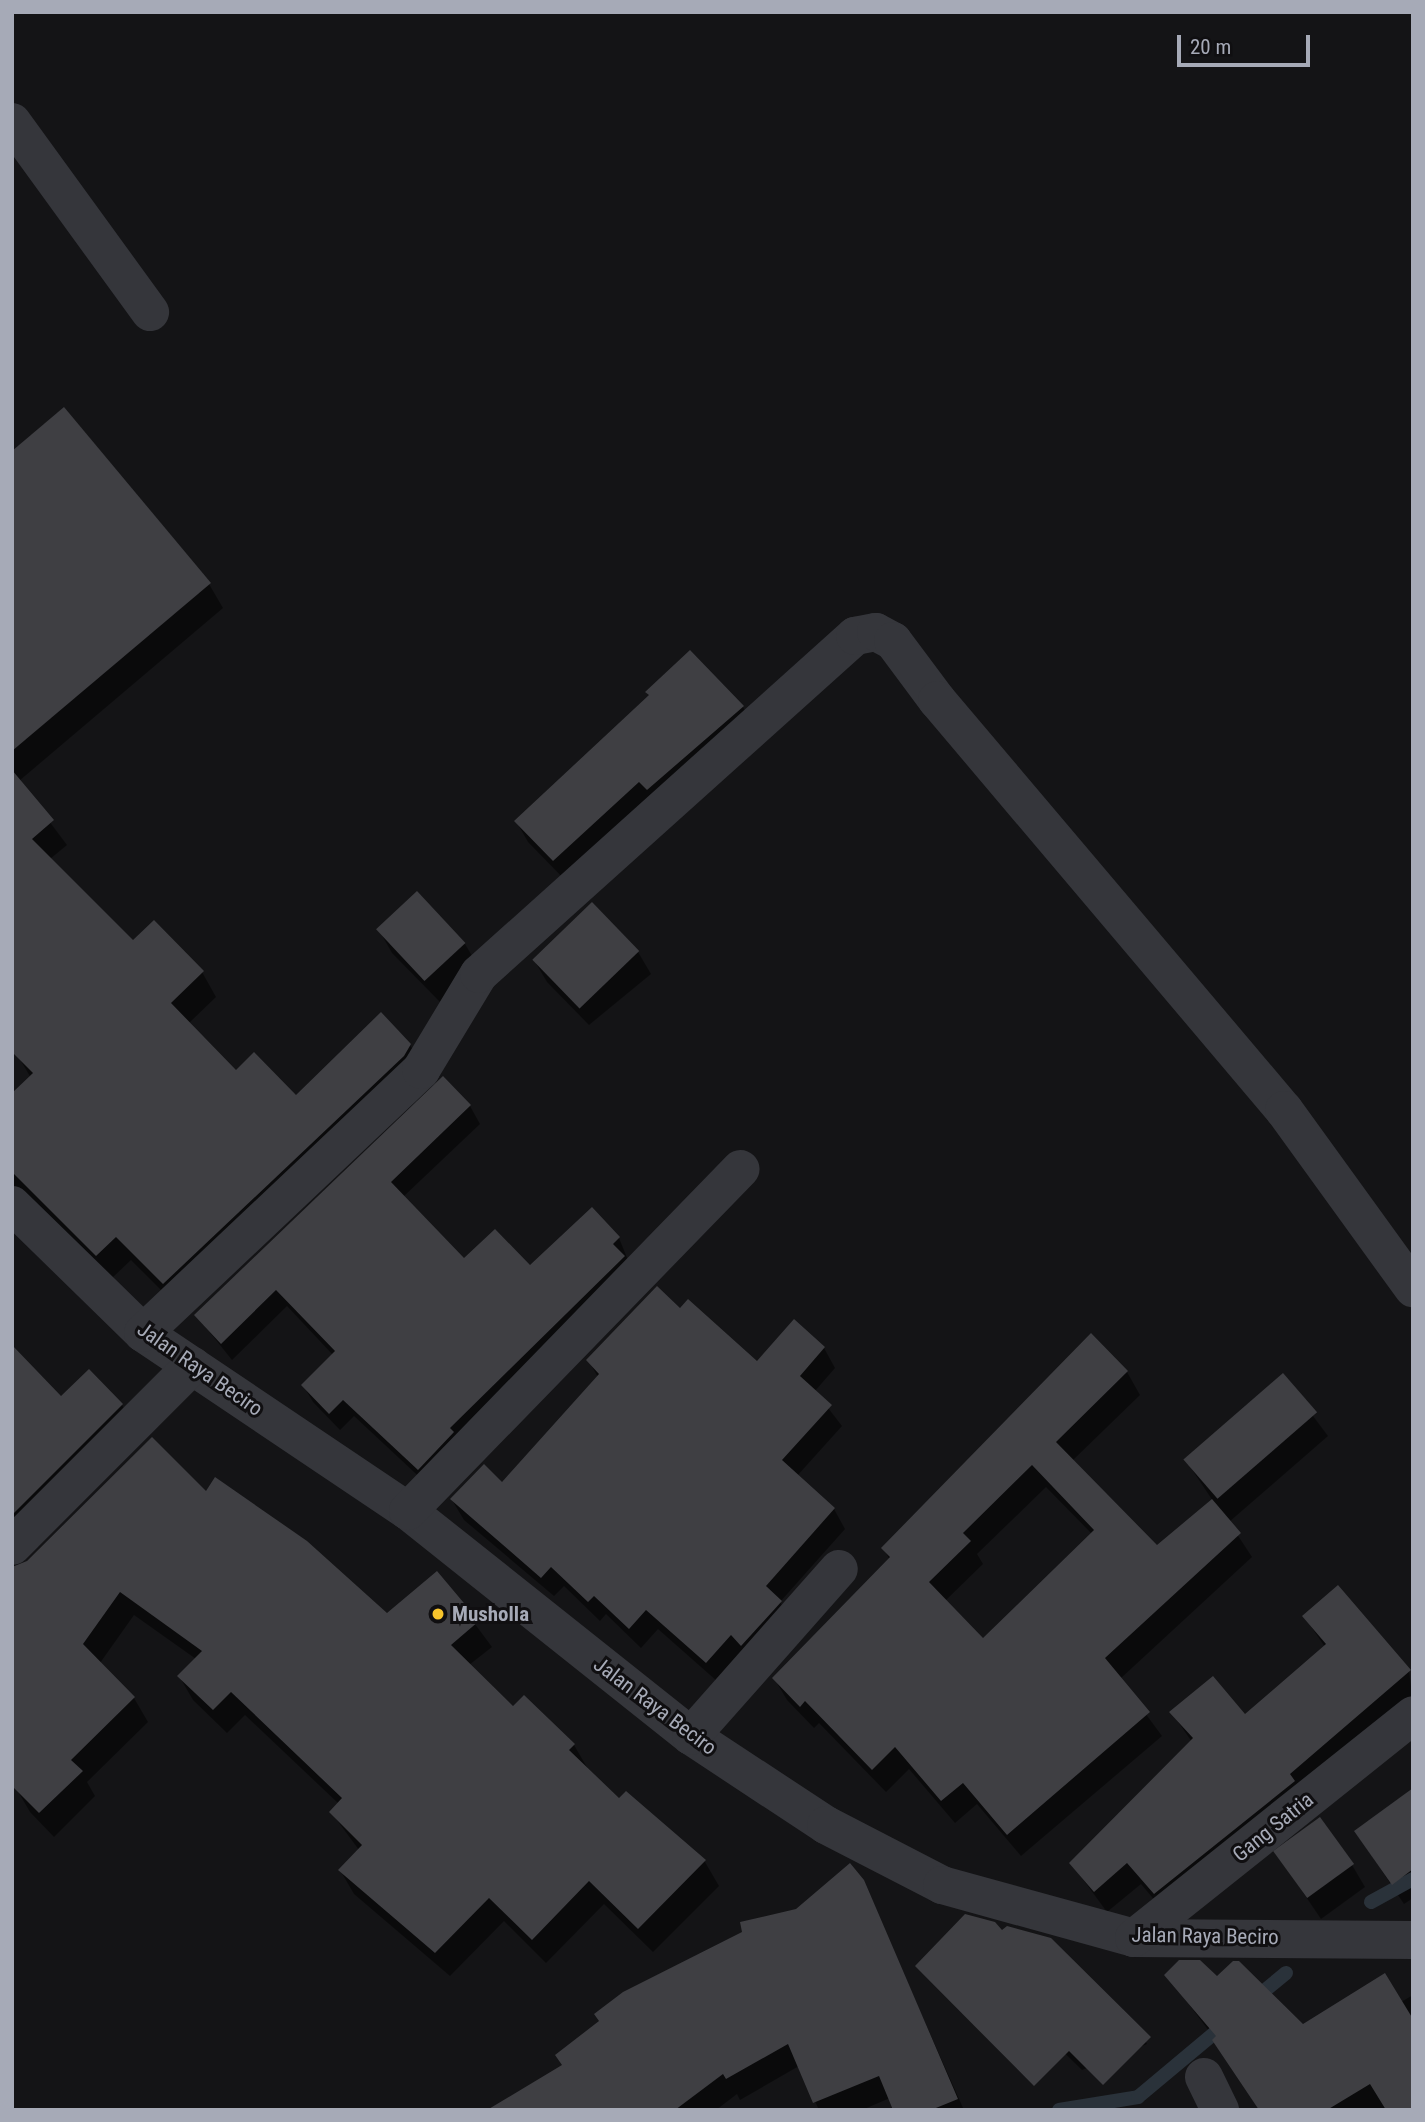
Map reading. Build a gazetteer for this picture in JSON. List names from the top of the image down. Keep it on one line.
{"streets":{"street":["Jalan Raya Beciro","Gang Satria"]},"crossings":[["Jalan Raya Beciro","Gang Satria"]],"places":["Musholla"],"scale_bar":"20 m"}
